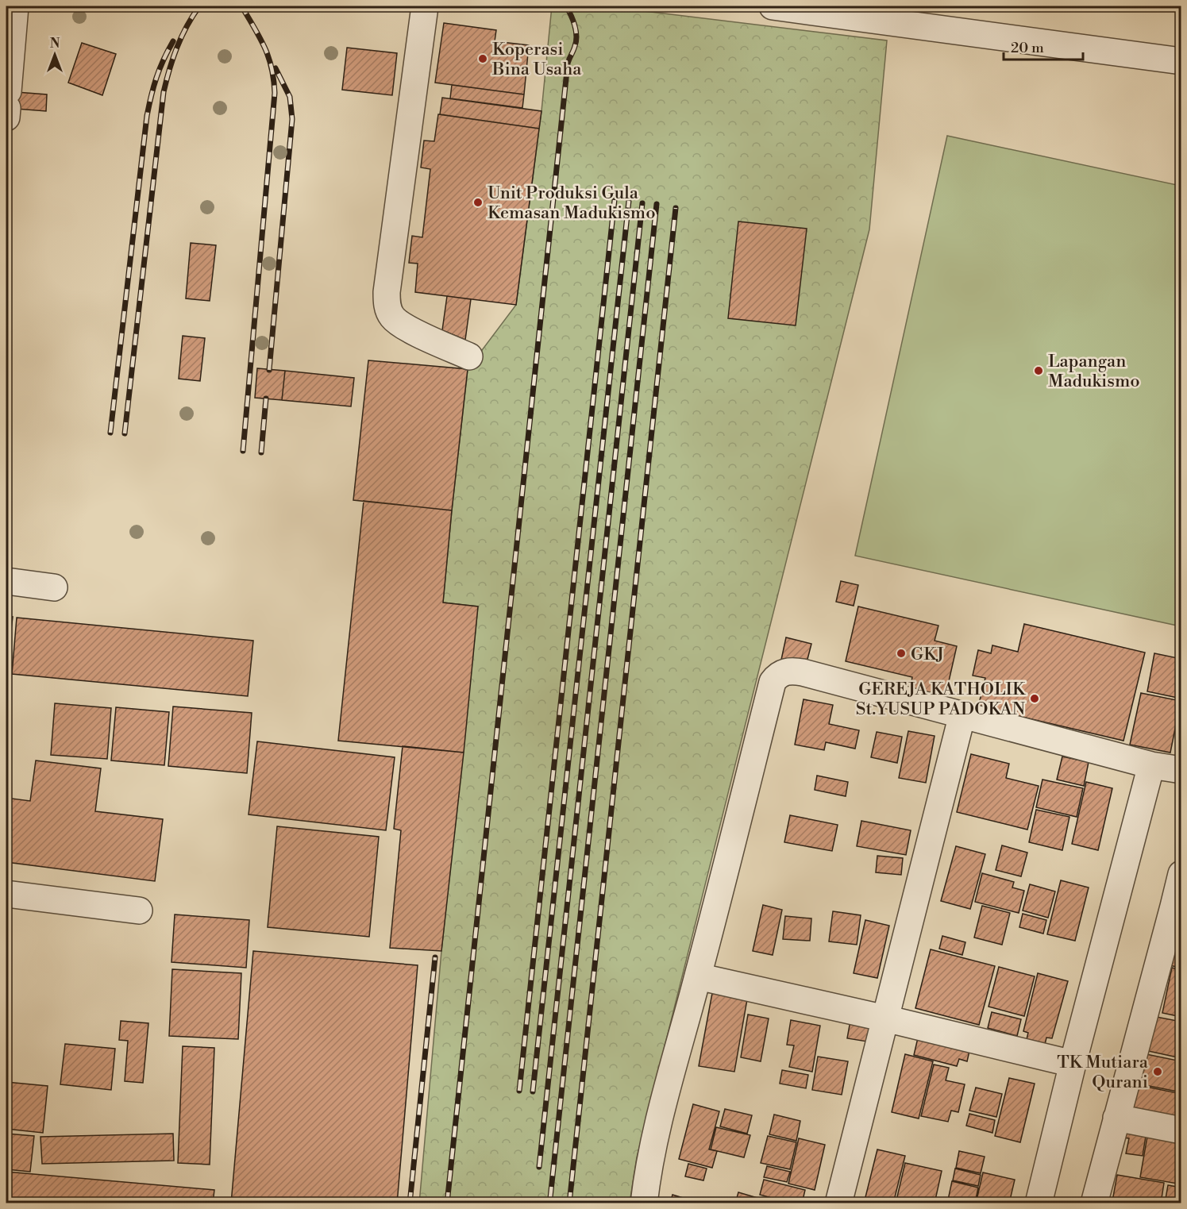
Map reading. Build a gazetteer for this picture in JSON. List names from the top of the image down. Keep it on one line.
{"places":["Koperasi Bina Usaha","Unit Produksi Gula Kemasan Madukismo","Lapangan Madukismo","GKJ","GEREJA KATHOLIK St.YUSUP PADOKAN","TK Mutiara Qurani"],"scale_bar":"20 m","north":"top"}
